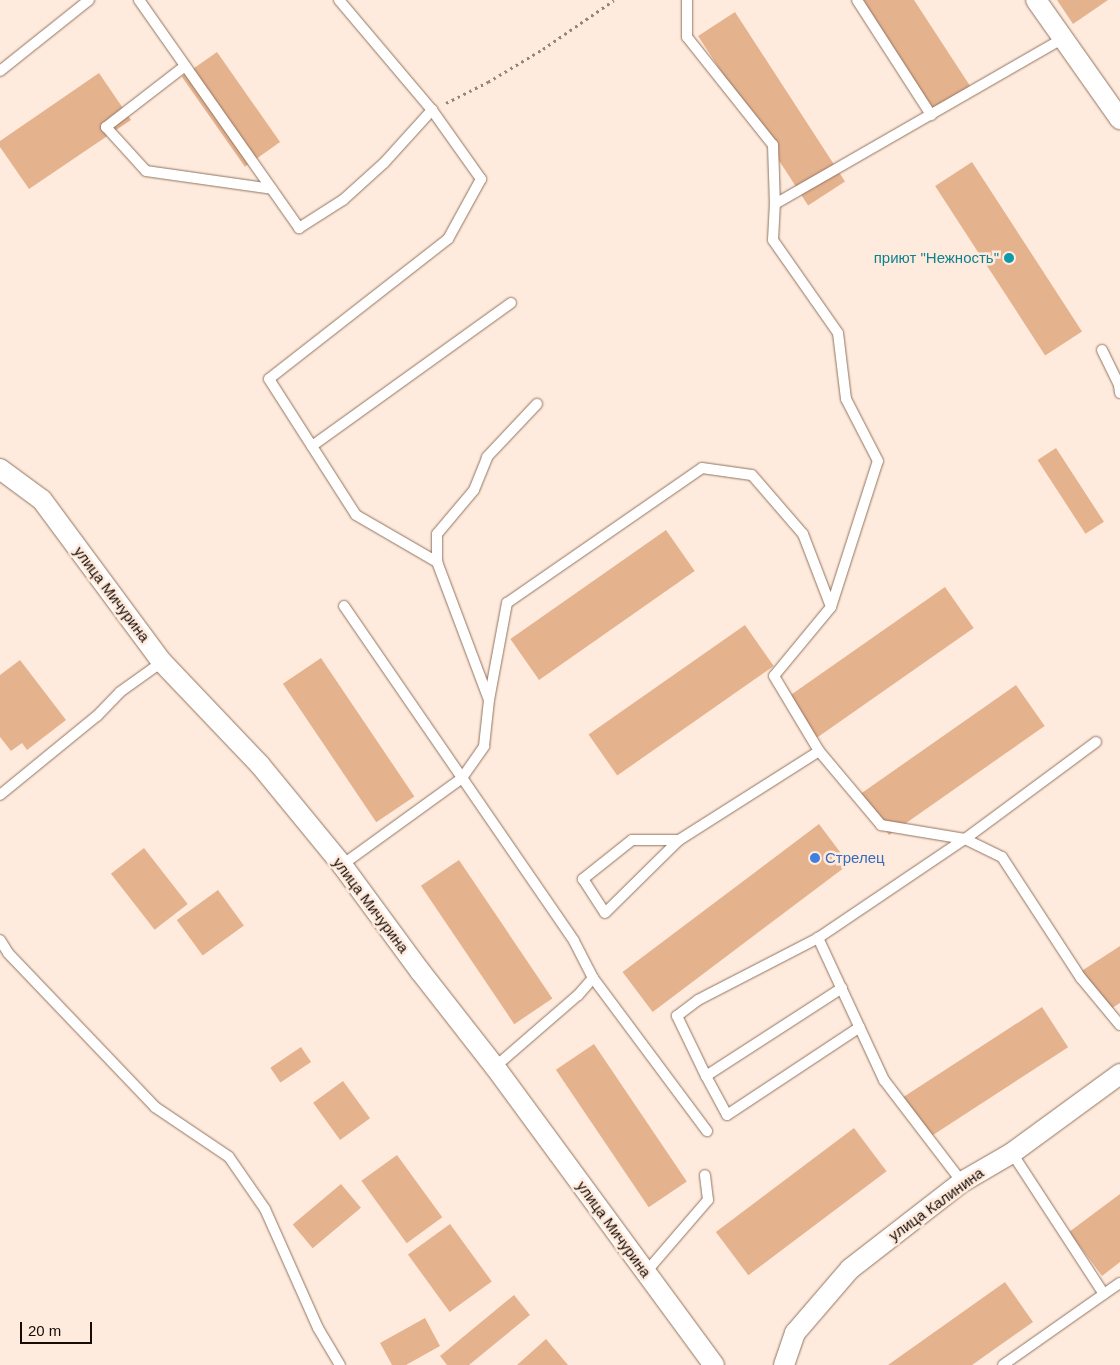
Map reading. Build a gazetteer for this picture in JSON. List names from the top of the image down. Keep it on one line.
{"streets":{"street":["улица Мичурина","улица Калинина"]},"places":["приют \"Нежность\"","Стрелец"],"scale_bar":"20 m"}
